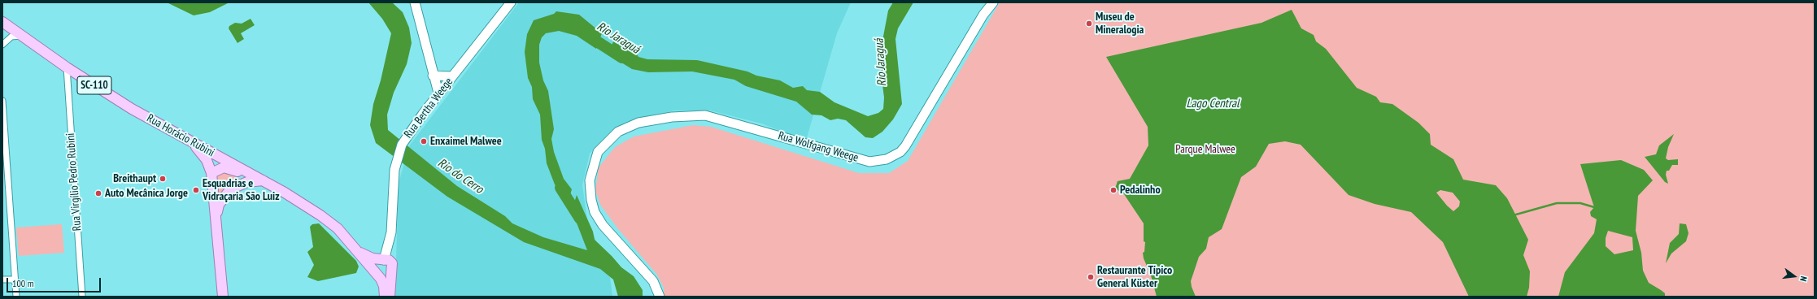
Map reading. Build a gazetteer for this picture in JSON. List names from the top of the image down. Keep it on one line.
{"streets":{"main road":["SC-110","Rua Bertha Weege","Rua Horácio Rubini","Rua Wolfgang Weege"],"street":["Rua Virgílio Pedro Rubini"]},"crossings":[["Rua Bertha Weege","Rua Horácio Rubini"],["Rua Horácio Rubini","Rua Virgílio Pedro Rubini"]],"water":["Rio Jaraguá","Lago Central","Rio do Cerro"],"parks":["Parque Malwee"],"places":["Museu de Mineralogia","Enxaimel Malwee","Breithaupt","Esquadrias e Vidraçaria São Luiz","Pedalinho","Auto Mecânica Jorge","Restaurante Típico General Küster"],"scale_bar":"100 m","north":"right"}
